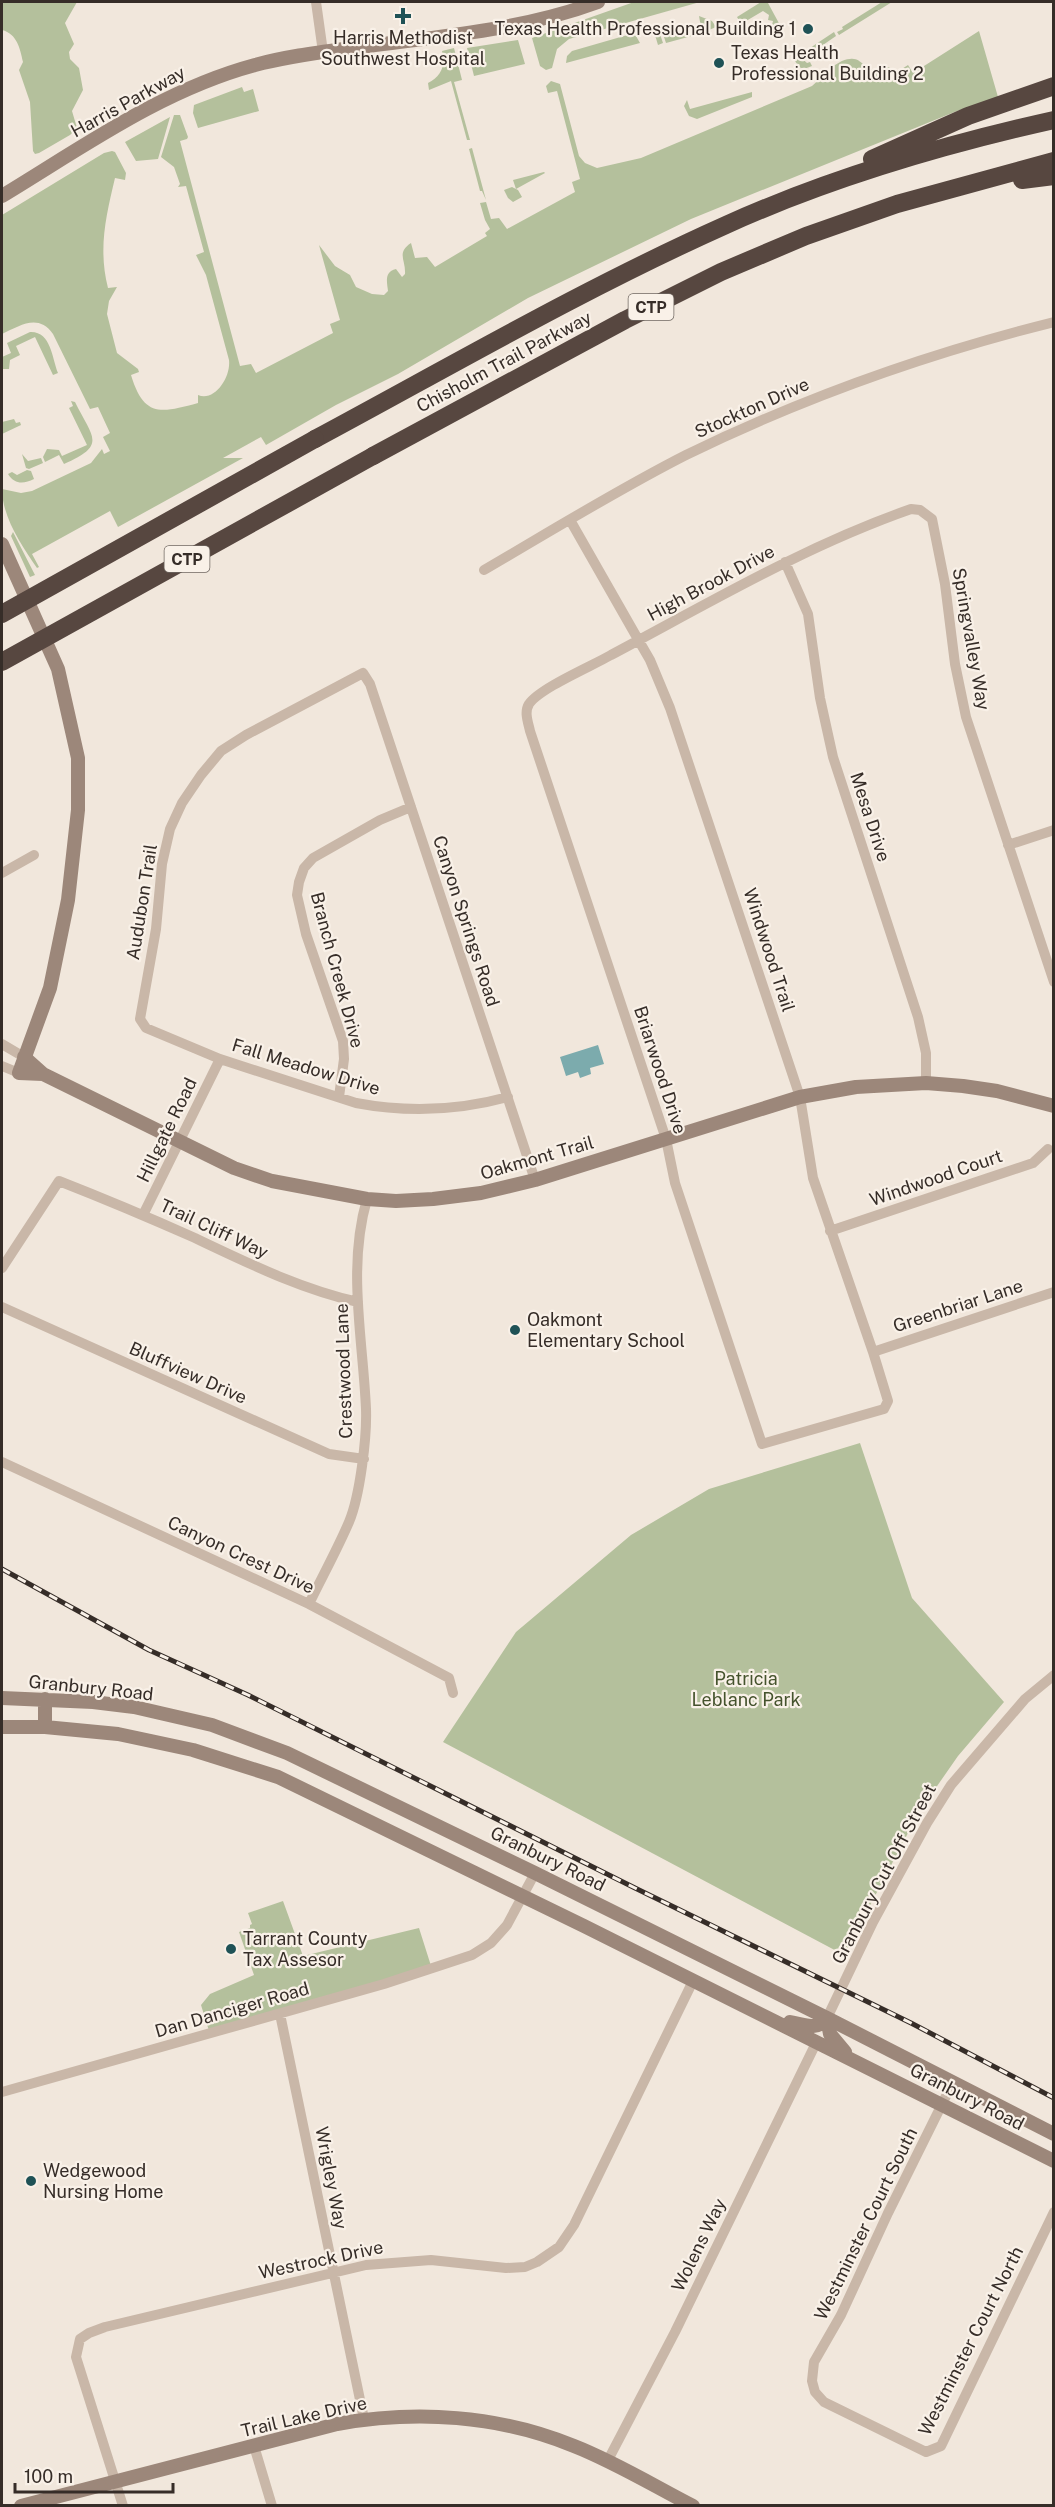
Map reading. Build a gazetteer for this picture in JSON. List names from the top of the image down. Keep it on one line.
{"streets":{"highway":["CTP","Chisholm Trail Parkway"],"street":["Harris Parkway","Stockton Drive","High Brook Drive","Springvalley Way","Mesa Drive","Audubon Trail","Canyon Springs Road","Windwood Trail","Branch Creek Drive","Fall Meadow Drive","Briarwood Drive","Hillgate Road","Oakmont Trail","Windwood Court","Trail Cliff Way","Greenbriar Lane","Crestwood Lane","Bluffview Drive","Canyon Crest Drive","Granbury Road","Granbury Cut Off Street","Dan Danciger Road","Wrigley Way","Westminster Court South","Wolens Way","Westrock Drive","Westminster Court North","Trail Lake Drive"]},"crossings":[["Stockton Drive","Windwood Trail"],["High Brook Drive","Springvalley Way"],["High Brook Drive","Mesa Drive"],["High Brook Drive","Windwood Trail"],["High Brook Drive","Briarwood Drive"],["Mesa Drive","Oakmont Trail"],["Audubon Trail","Canyon Springs Road"],["Audubon Trail","Fall Meadow Drive"],["Canyon Springs Road","Branch Creek Drive"],["Canyon Springs Road","Fall Meadow Drive"],["Canyon Springs Road","Oakmont Trail"],["Windwood Trail","Briarwood Drive"],["Windwood Trail","Oakmont Trail"],["Windwood Trail","Windwood Court"],["Windwood Trail","Greenbriar Lane"],["Branch Creek Drive","Fall Meadow Drive"],["Fall Meadow Drive","Hillgate Road"],["Briarwood Drive","Oakmont Trail"],["Hillgate Road","Oakmont Trail"],["Hillgate Road","Trail Cliff Way"],["Oakmont Trail","Crestwood Lane"],["Trail Cliff Way","Crestwood Lane"],["Crestwood Lane","Bluffview Drive"],["Crestwood Lane","Canyon Crest Drive"],["Granbury Road","Granbury Cut Off Street"],["Granbury Road","Dan Danciger Road"],["Granbury Road","Westminster Court South"],["Granbury Road","Wolens Way"],["Granbury Road","Westrock Drive"],["Dan Danciger Road","Wrigley Way"],["Wrigley Way","Westrock Drive"],["Wrigley Way","Trail Lake Drive"],["Westminster Court South","Westminster Court North"],["Wolens Way","Trail Lake Drive"],["Westrock Drive","Trail Lake Drive"]],"parks":["Patricia Leblanc Park"],"places":{"health":["Harris Methodist Southwest Hospital"],"other":["Texas Health Professional Building 1","Texas Health Professional Building 2","Oakmont Elementary School","Tarrant County Tax Assesor","Wedgewood Nursing Home"]},"scale_bar":"100 m"}
